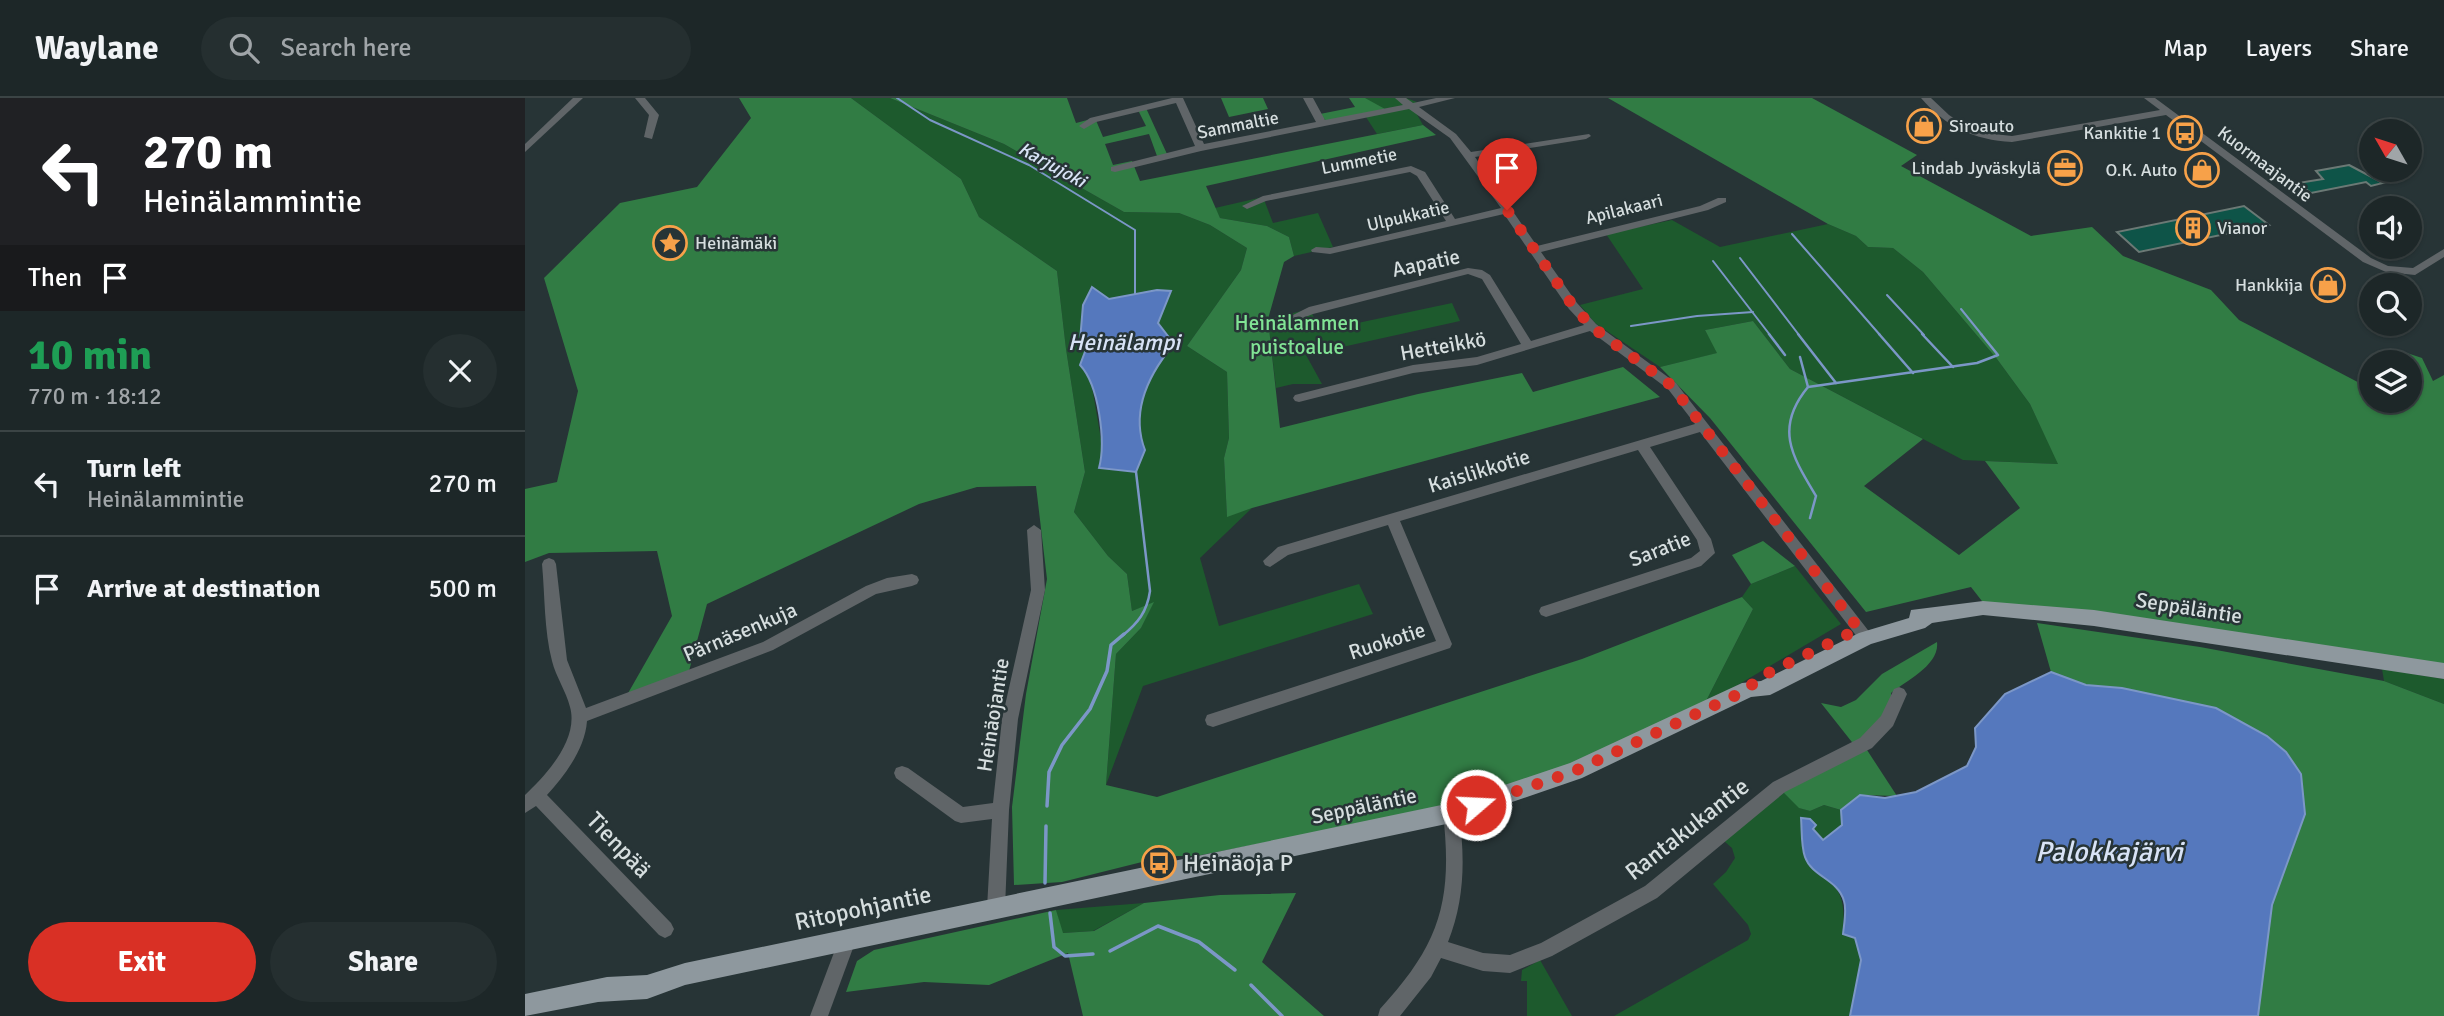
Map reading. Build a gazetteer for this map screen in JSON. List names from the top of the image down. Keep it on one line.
{"streets":{"main road":["Seppäläntie","Ritopohjantie"],"street":["Sammaltie","Lummetie","Kuormaajantie","Apilakaari","Ulpukkatie","Aapatie","Hetteikkö","Kaislikkotie","Saratie","Pärnäsenkuja","Ruokotie","Heinäojantie","Rantakukantie","Tienpää"]},"crossings":[["Lummetie","Ulpukkatie"],["Aapatie","Hetteikkö"],["Kaislikkotie","Saratie"],["Kaislikkotie","Ruokotie"],["Seppäläntie","Ritopohjantie"],["Heinäojantie","Ritopohjantie"]],"water":["Karjujoki","Heinälampi","Palokkajärvi"],"parks":["Heinälammen puistoalue"],"places":{"shop":["Siroauto","O.K. Auto","Hankkija"],"bus stop":["Kankitie 1","Heinäoja P"],"office":["Lindab Jyväskylä"],"building":["Vianor"],"place":["Heinämäki"]},"north":"top left","page":{"header":"Waylane","search":"Search here","nav":["Map","Layers","Share"],"turn":["270 m","Heinälammintie"],"then":"Then","heading":["10 min","770 m · 18:12"],"list":[{"name":"Turn left","note":"Heinälammintie","value":"270 m"},{"name":"Arrive at destination","value":"500 m"}],"buttons":["Exit","Share"]}}
